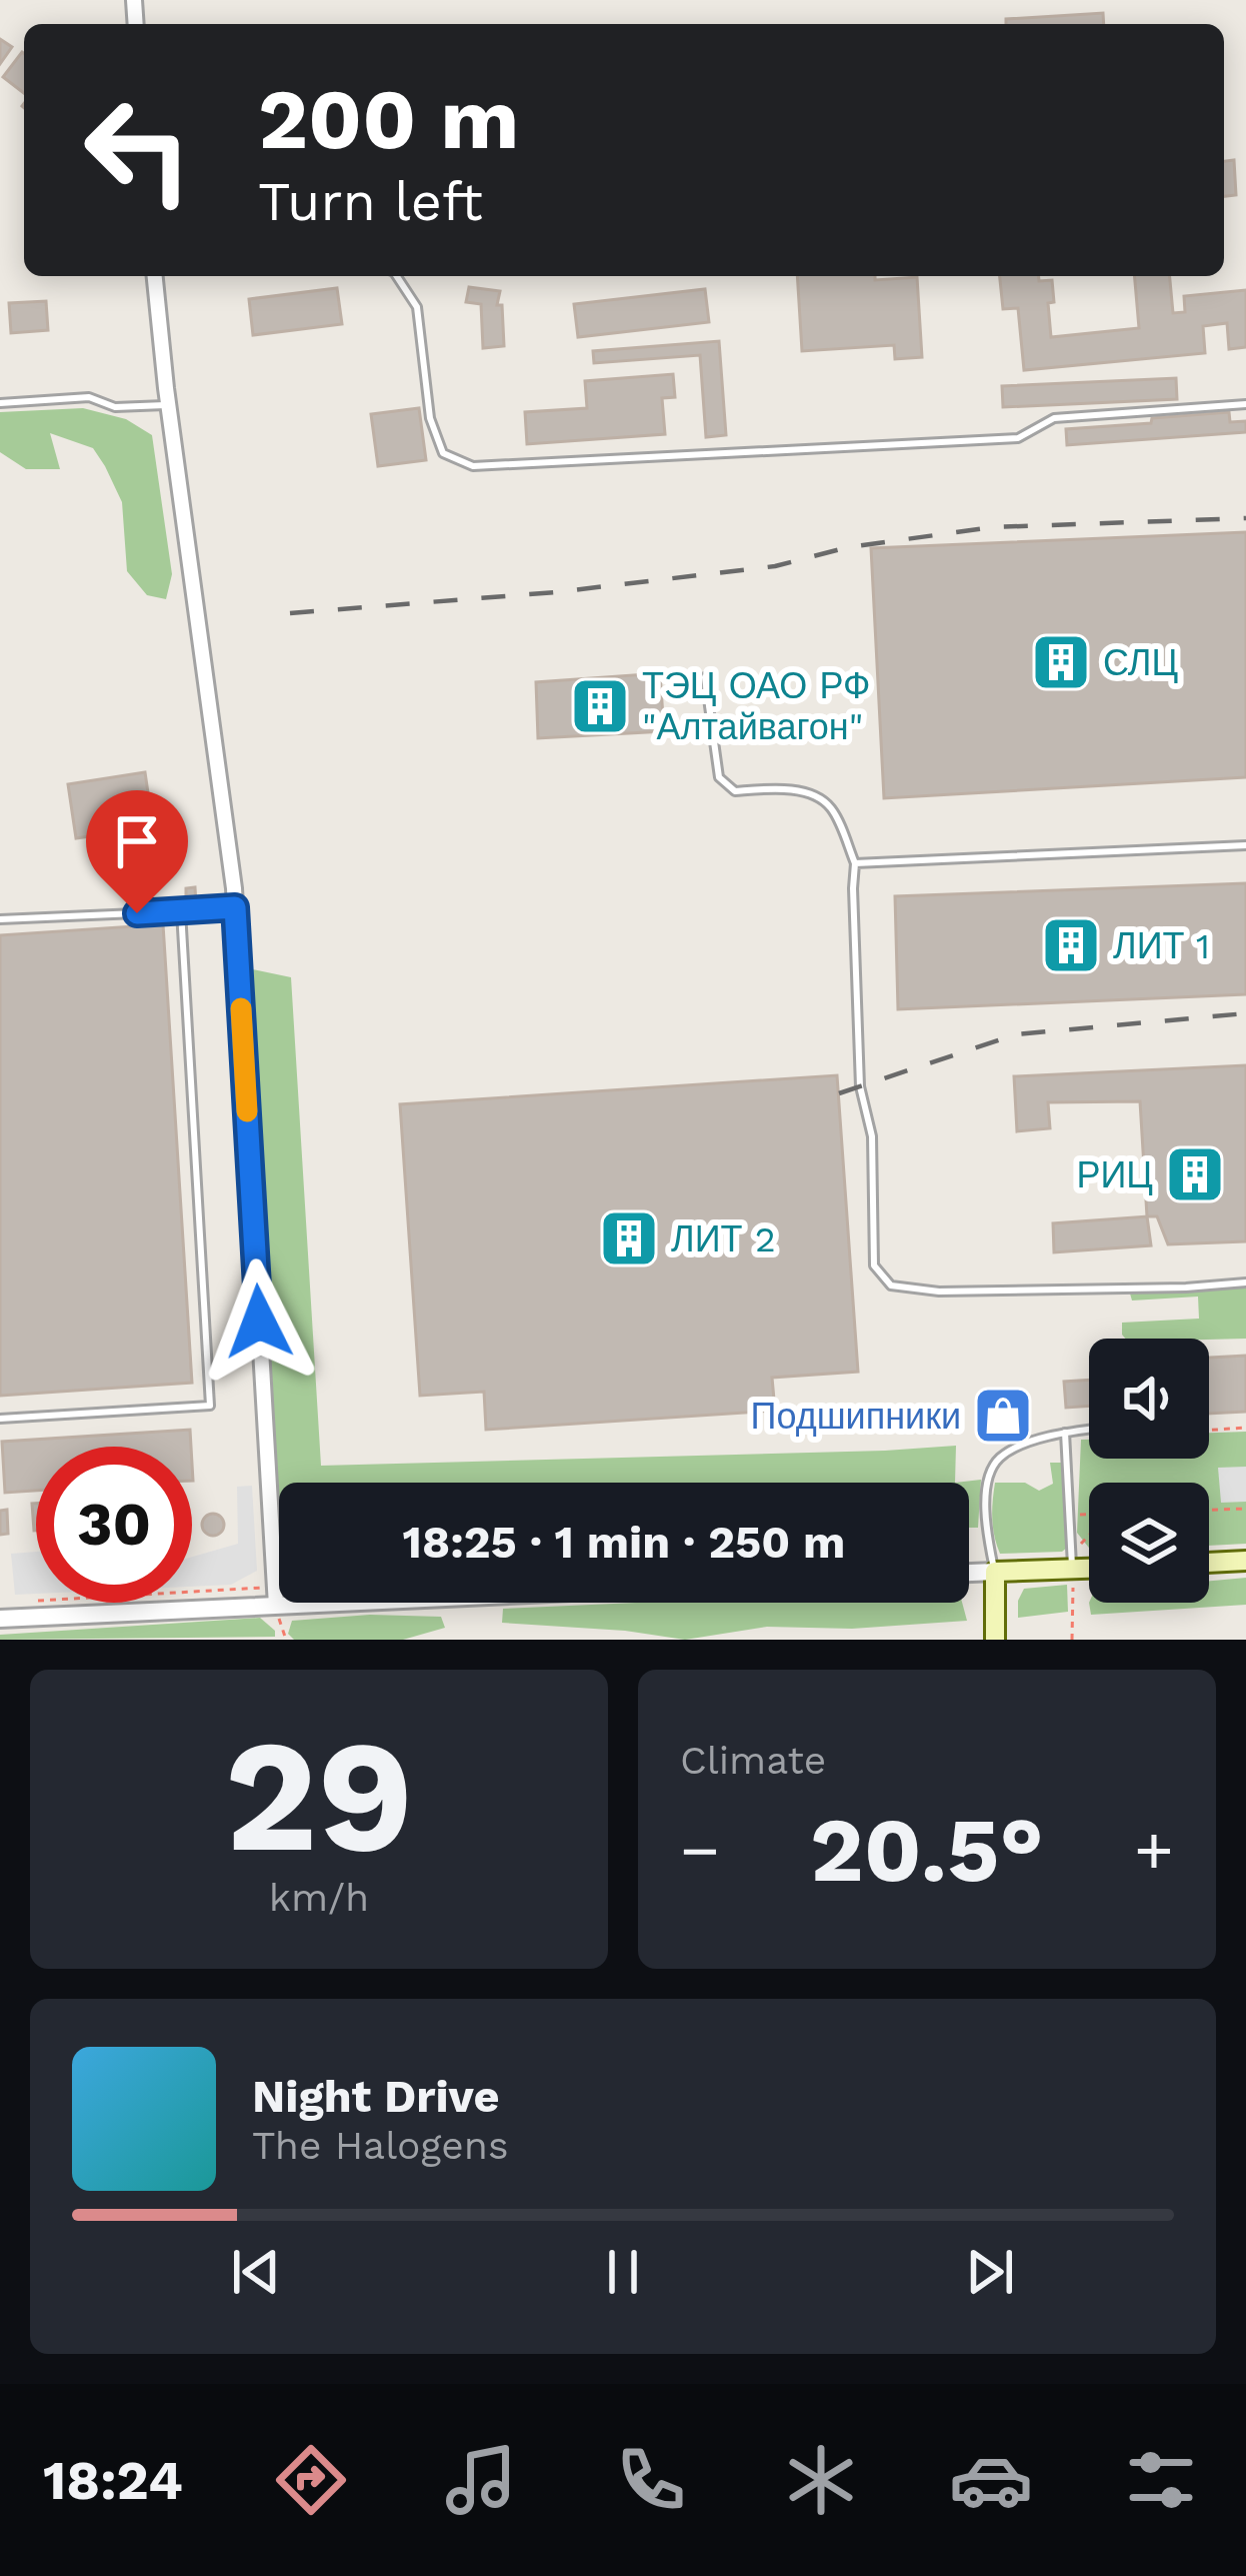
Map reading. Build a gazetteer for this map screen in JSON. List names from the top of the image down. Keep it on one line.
{"places":{"building":["СЛЦ","ТЭЦ ОАО РФ \"Алтайвагон\"","ЛИТ 1","РИЦ","ЛИТ 2"],"shop":["Подшипники"]},"page":{"turn":["200 m","Turn left"],"limit":"30","trip":"18:25 · 1 min · 250 m","tile":[["29","km/h"],"Climate"],"heat":["−","20.5°","+"],"song":["Night Drive","The Halogens"],"tabs":"18:24"}}
